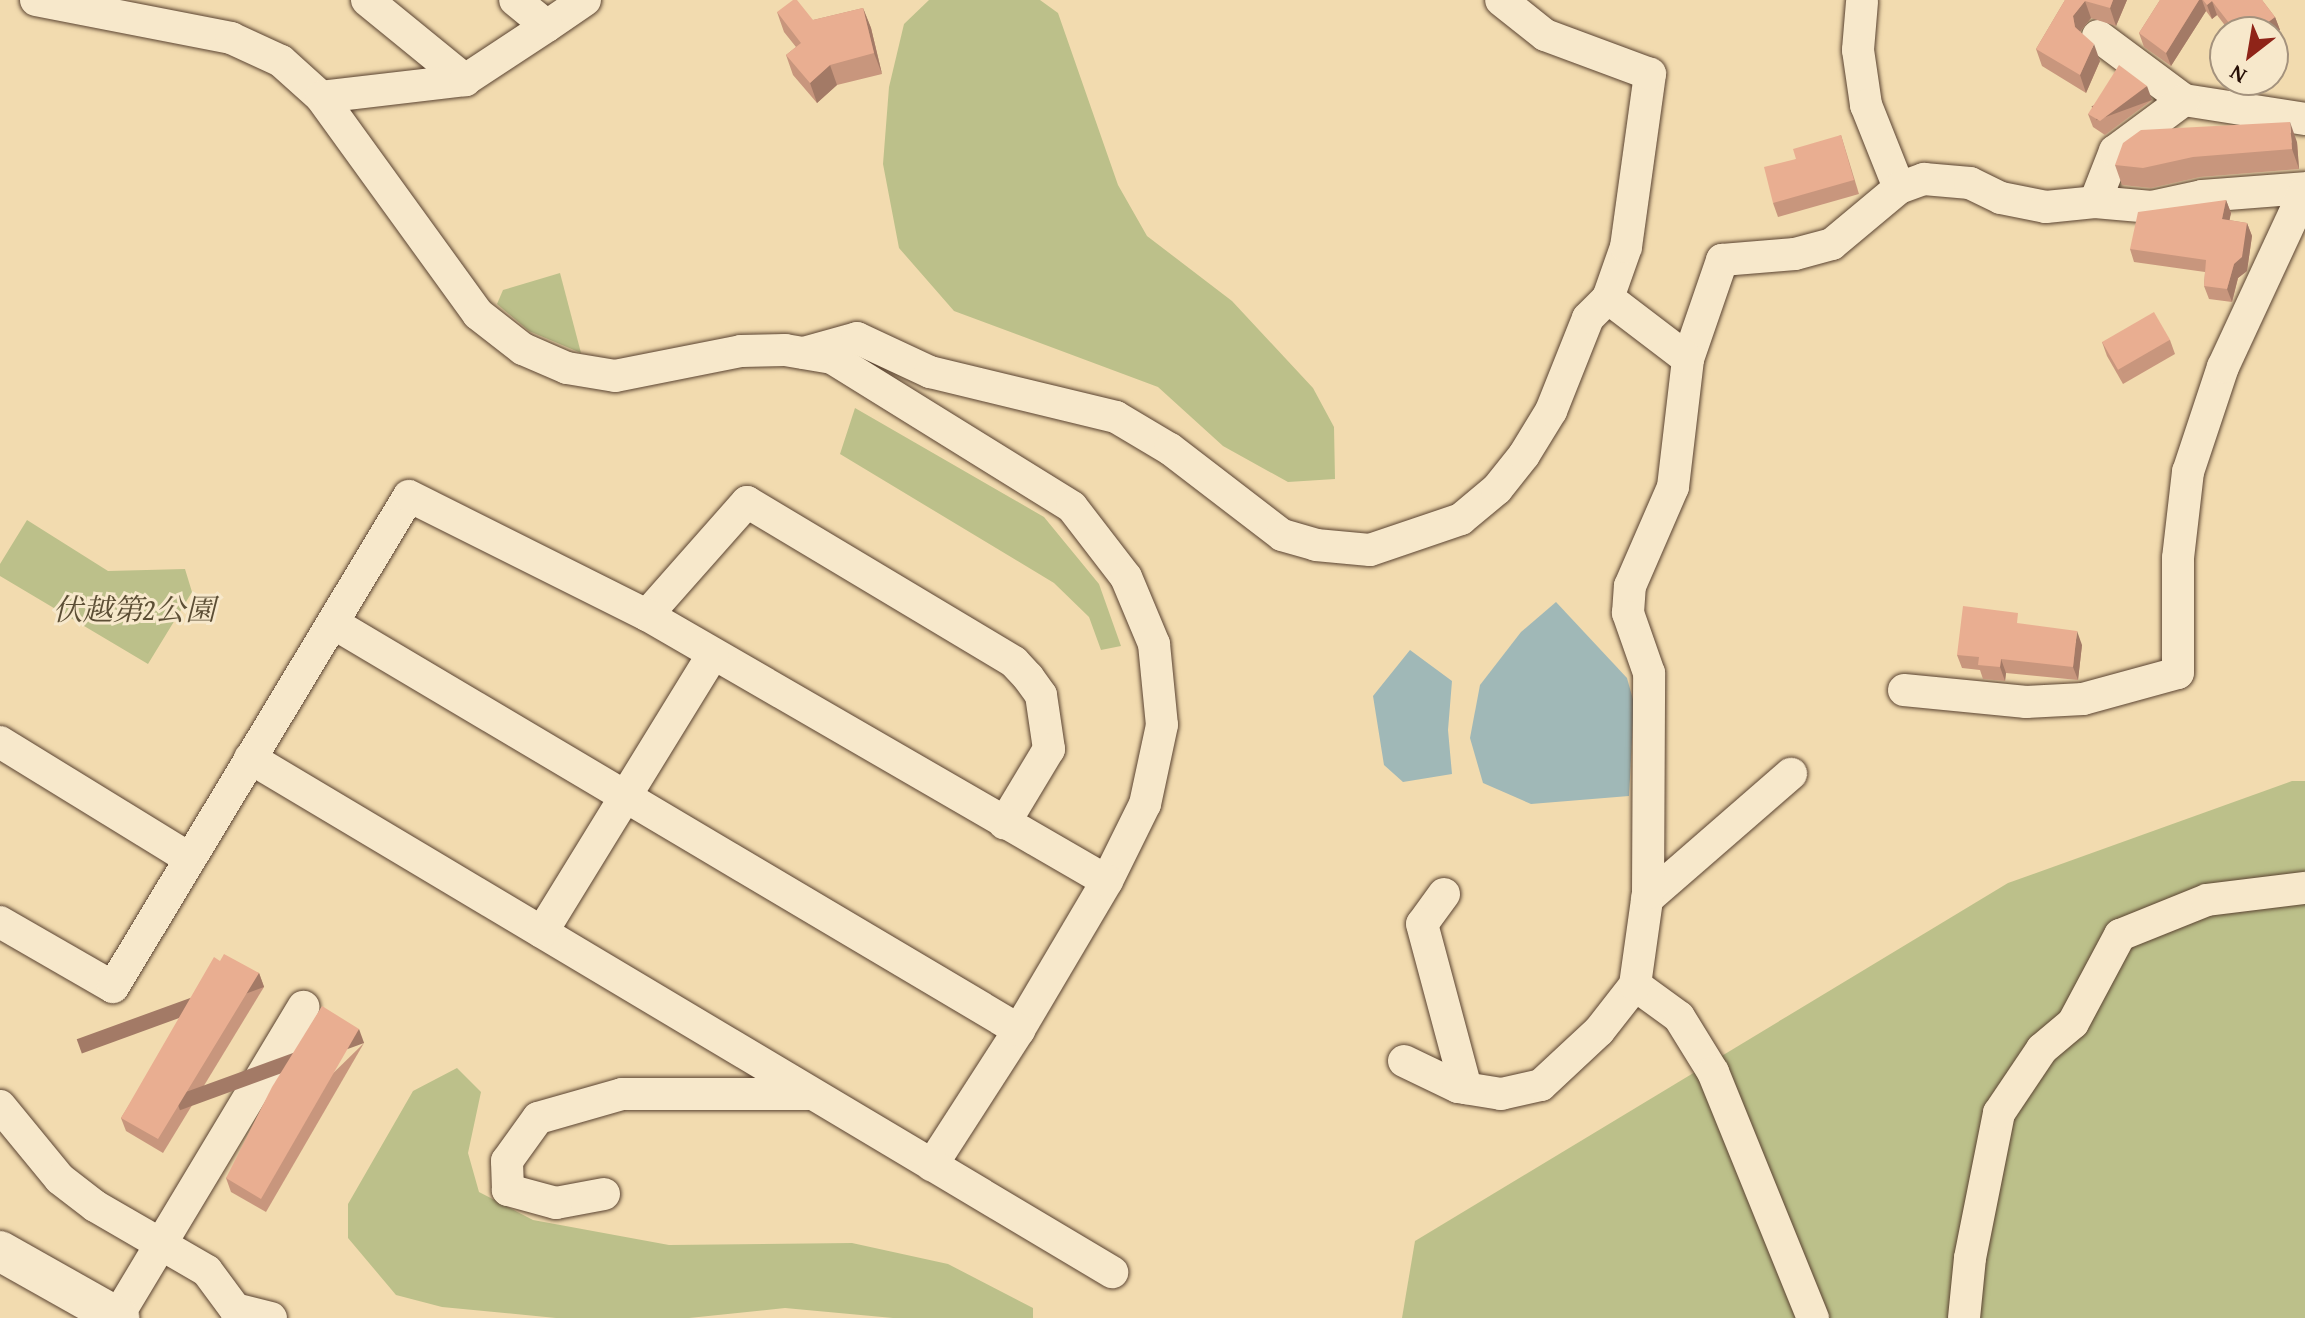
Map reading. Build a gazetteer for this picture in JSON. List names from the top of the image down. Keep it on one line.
{"parks":["伏越第2公園"],"north":"bottom left"}
